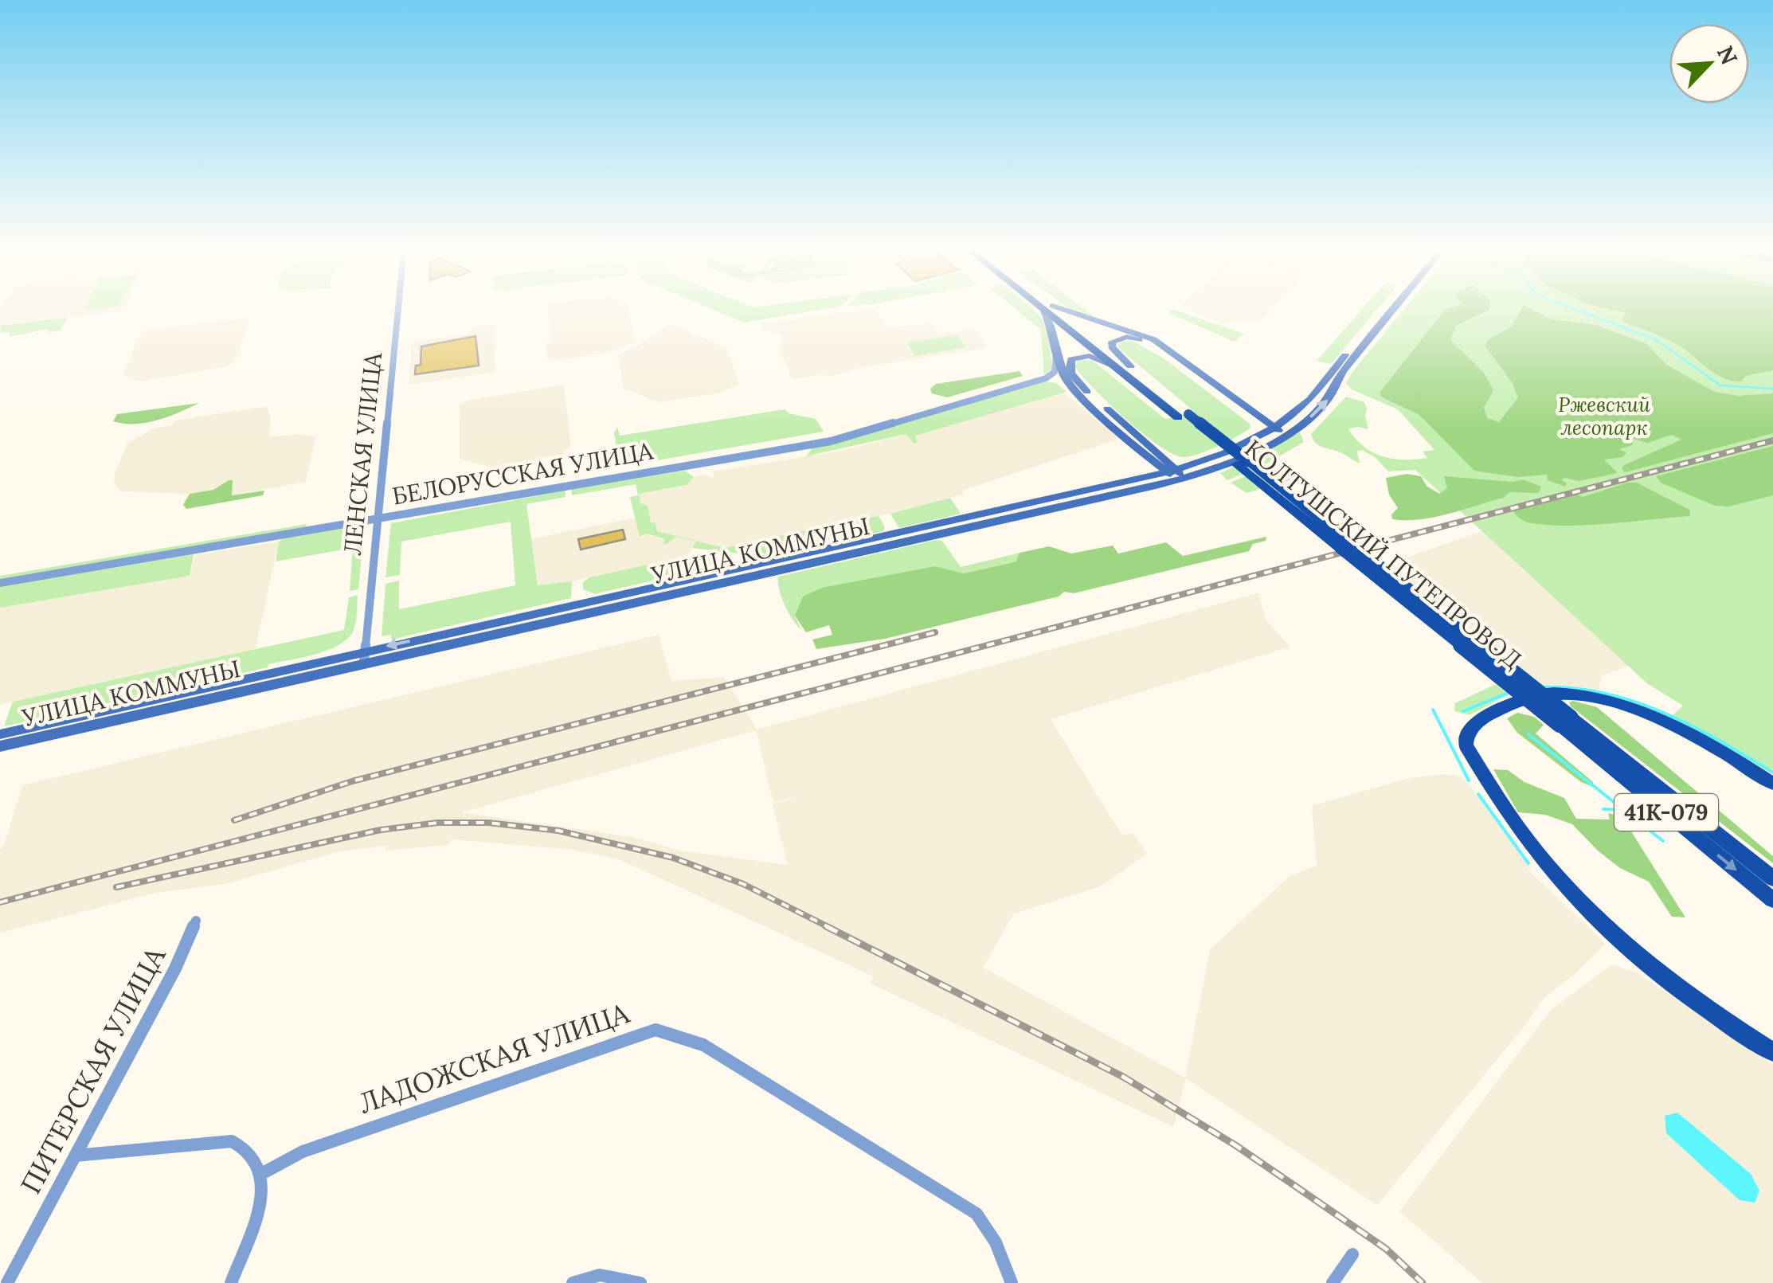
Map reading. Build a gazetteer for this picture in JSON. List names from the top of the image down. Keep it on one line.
{"streets":{"main road":["УЛИЦА КОММУНЫ","КОЛТУШСКИЙ ПУТЕПРОВОД","41К-079"],"street":["ЛЕНСКАЯ УЛИЦА","БЕЛОРУССКАЯ УЛИЦА","ЛАДОЖСКАЯ УЛИЦА","ПИТЕРСКАЯ УЛИЦА"]},"crossings":[["ЛЕНСКАЯ УЛИЦА","БЕЛОРУССКАЯ УЛИЦА"],["ЛЕНСКАЯ УЛИЦА","УЛИЦА КОММУНЫ"],["КОЛТУШСКИЙ ПУТЕПРОВОД","41К-079"]],"parks":["Ржевский лесопарк"],"north":"top right"}
